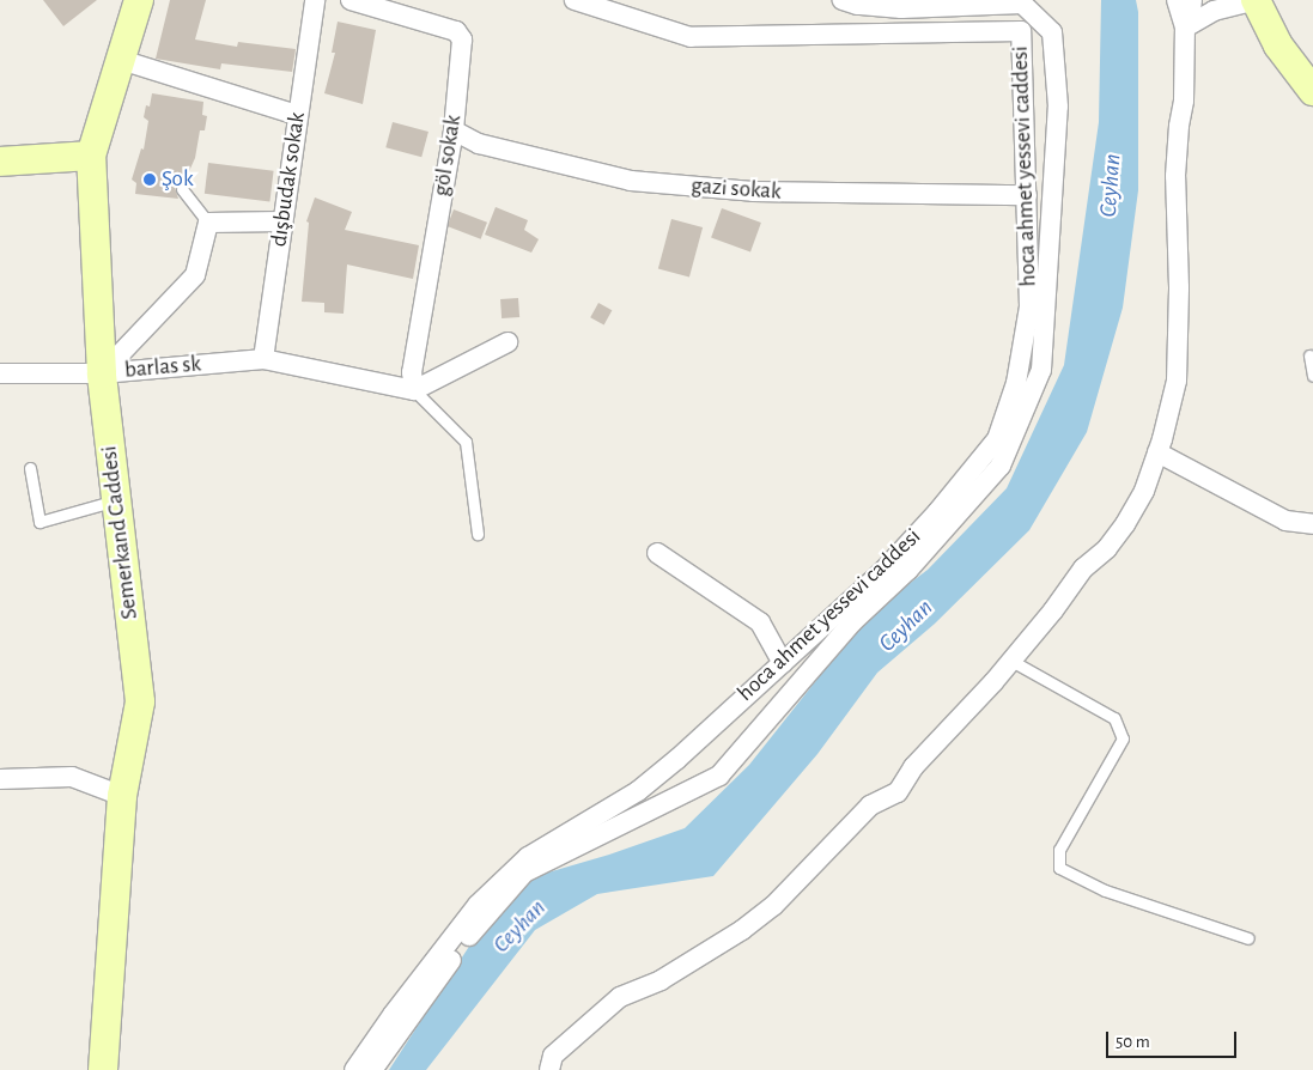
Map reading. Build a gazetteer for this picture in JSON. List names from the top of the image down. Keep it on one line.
{"streets":{"street":["göl sokak","hoca ahmet yessevi caddesi","dışbudak sokak","gazi sokak","barlas sk","Semerkand Caddesi"]},"crossings":[["göl sokak","gazi sokak"],["göl sokak","barlas sk"],["hoca ahmet yessevi caddesi","gazi sokak"],["dışbudak sokak","barlas sk"],["barlas sk","Semerkand Caddesi"]],"water":["Ceyhan"],"places":["Şok"],"scale_bar":"50 m"}
